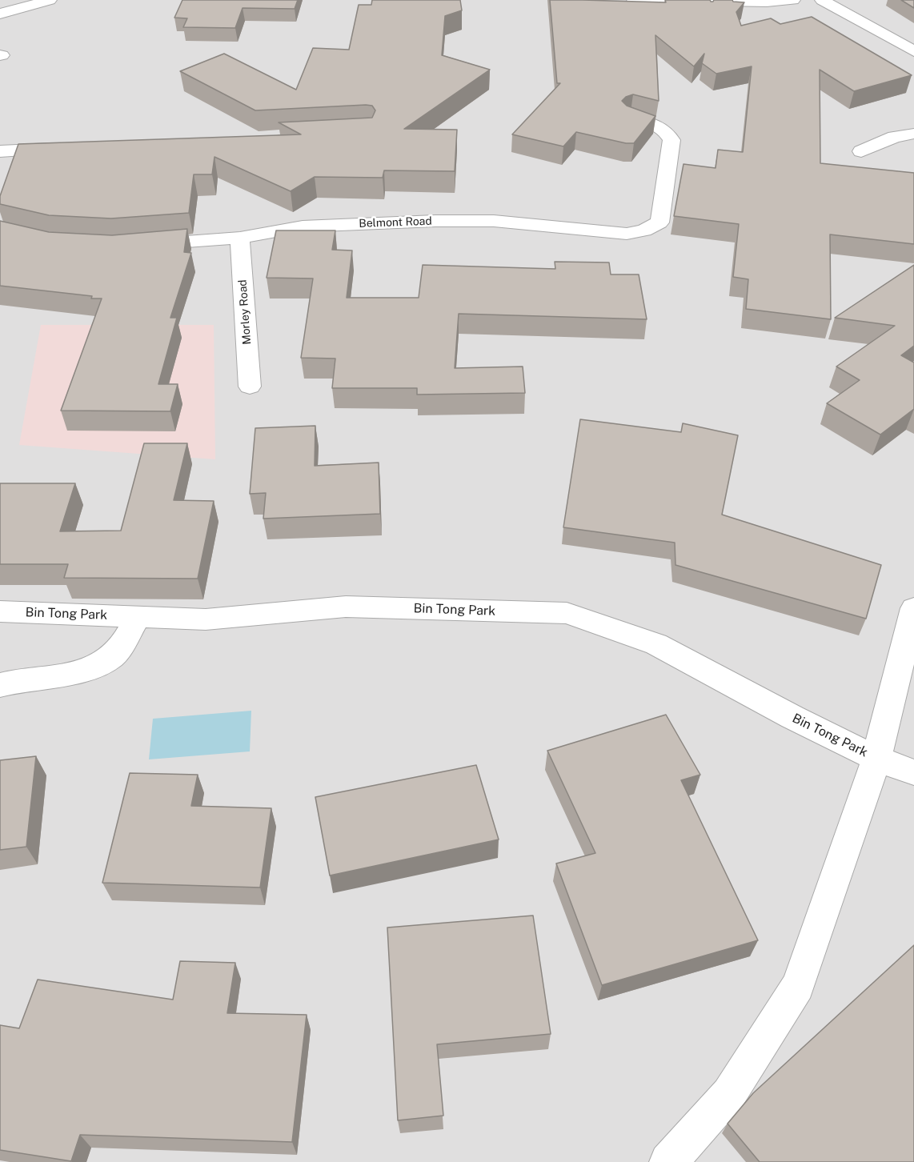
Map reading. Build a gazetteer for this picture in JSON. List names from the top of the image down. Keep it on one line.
{"streets":{"street":["Belmont Road","Morley Road","Bin Tong Park"]},"crossings":[["Belmont Road","Morley Road"]]}
